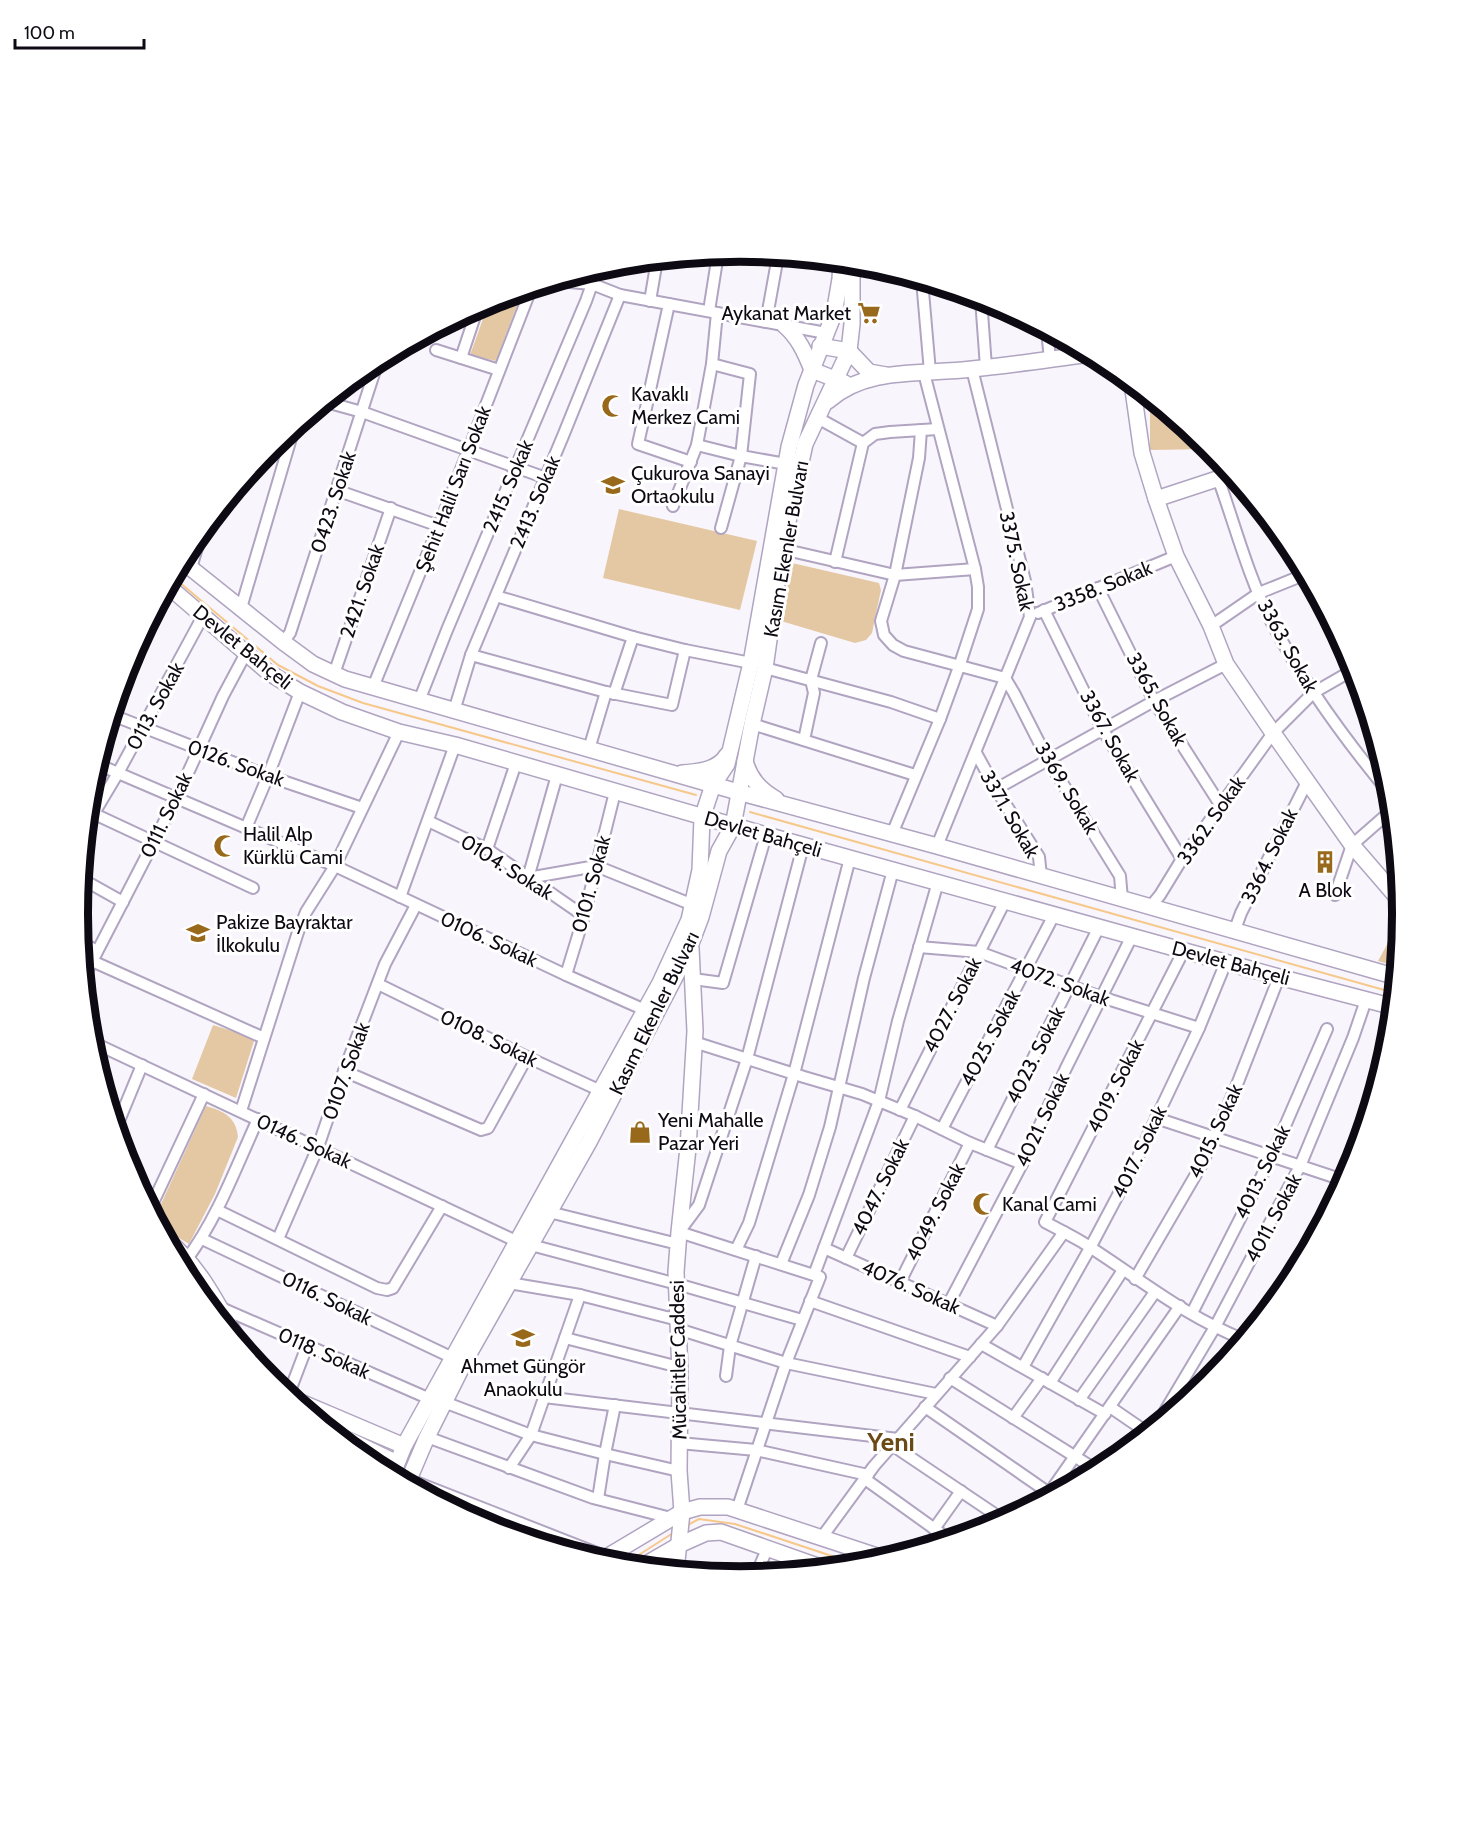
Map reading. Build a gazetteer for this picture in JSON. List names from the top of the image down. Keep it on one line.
{"streets":{"street":["2415. Sokak","Şehit Halil Sarı Sokak","0423. Sokak","2413. Sokak","Kasım Ekenler Bulvarı","3375. Sokak","3358. Sokak","2421. Sokak","3363. Sokak","Devlet Bahçeli","3365. Sokak","0113. Sokak","3367. Sokak","0126. Sokak","3369. Sokak","3371. Sokak","0111. Sokak","3362. Sokak","3364. Sokak","0104. Sokak","0101. Sokak","0106. Sokak","4072. Sokak","4027. Sokak","0108. Sokak","4025. Sokak","4023. Sokak","0107. Sokak","4019. Sokak","4021. Sokak","4015. Sokak","0146. Sokak","4017. Sokak","4013. Sokak","4047. Sokak","4049. Sokak","4011. Sokak","4076. Sokak","0116. Sokak","0118. Sokak","Mücahitler Caddesi"]},"crossings":[["2415. Sokak","Devlet Bahçeli"],["Şehit Halil Sarı Sokak","Devlet Bahçeli"],["0423. Sokak","Devlet Bahçeli"],["2413. Sokak","Devlet Bahçeli"],["Kasım Ekenler Bulvarı","Devlet Bahçeli"],["Kasım Ekenler Bulvarı","0106. Sokak"],["Kasım Ekenler Bulvarı","0108. Sokak"],["Kasım Ekenler Bulvarı","0146. Sokak"],["Kasım Ekenler Bulvarı","0116. Sokak"],["Kasım Ekenler Bulvarı","0118. Sokak"],["Kasım Ekenler Bulvarı","Mücahitler Caddesi"],["3375. Sokak","3358. Sokak"],["3375. Sokak","Devlet Bahçeli"],["3375. Sokak","3369. Sokak"],["3375. Sokak","3371. Sokak"],["3358. Sokak","3365. Sokak"],["3358. Sokak","3367. Sokak"],["2421. Sokak","Devlet Bahçeli"],["3363. Sokak","3362. Sokak"],["Devlet Bahçeli","0113. Sokak"],["Devlet Bahçeli","3369. Sokak"],["Devlet Bahçeli","3371. Sokak"],["Devlet Bahçeli","0111. Sokak"],["Devlet Bahçeli","3362. Sokak"],["Devlet Bahçeli","3364. Sokak"],["Devlet Bahçeli","0101. Sokak"],["Devlet Bahçeli","4027. Sokak"],["Devlet Bahçeli","4025. Sokak"],["Devlet Bahçeli","4023. Sokak"],["Devlet Bahçeli","4019. Sokak"],["Devlet Bahçeli","4021. Sokak"],["Devlet Bahçeli","4015. Sokak"],["Devlet Bahçeli","4017. Sokak"],["Devlet Bahçeli","4011. Sokak"],["3365. Sokak","3362. Sokak"],["0113. Sokak","0126. Sokak"],["0113. Sokak","0106. Sokak"],["3367. Sokak","3362. Sokak"],["0126. Sokak","0111. Sokak"],["0111. Sokak","0106. Sokak"],["0104. Sokak","0101. Sokak"],["0101. Sokak","0106. Sokak"],["0106. Sokak","0107. Sokak"],["4072. Sokak","4027. Sokak"],["4072. Sokak","4025. Sokak"],["4072. Sokak","4023. Sokak"],["4072. Sokak","4019. Sokak"],["4072. Sokak","4021. Sokak"],["4072. Sokak","4017. Sokak"],["0108. Sokak","0107. Sokak"],["0107. Sokak","0146. Sokak"],["4021. Sokak","4076. Sokak"],["0146. Sokak","Mücahitler Caddesi"],["4047. Sokak","4076. Sokak"],["4049. Sokak","4076. Sokak"],["0118. Sokak","Mücahitler Caddesi"]],"districts":["Yeni"],"places":{"supermarket":["Aykanat Market"],"mosque":["Kavaklı Merkez Cami","Halil Alp Kürklü Cami","Kanal Cami"],"school or university":["Çukurova Sanayi Ortaokulu","Pakize Bayraktar İlkokulu","Ahmet Güngör Anaokulu"],"building":["A Blok"],"shop":["Yeni Mahalle Pazar Yeri"]},"scale_bar":"100 m"}
